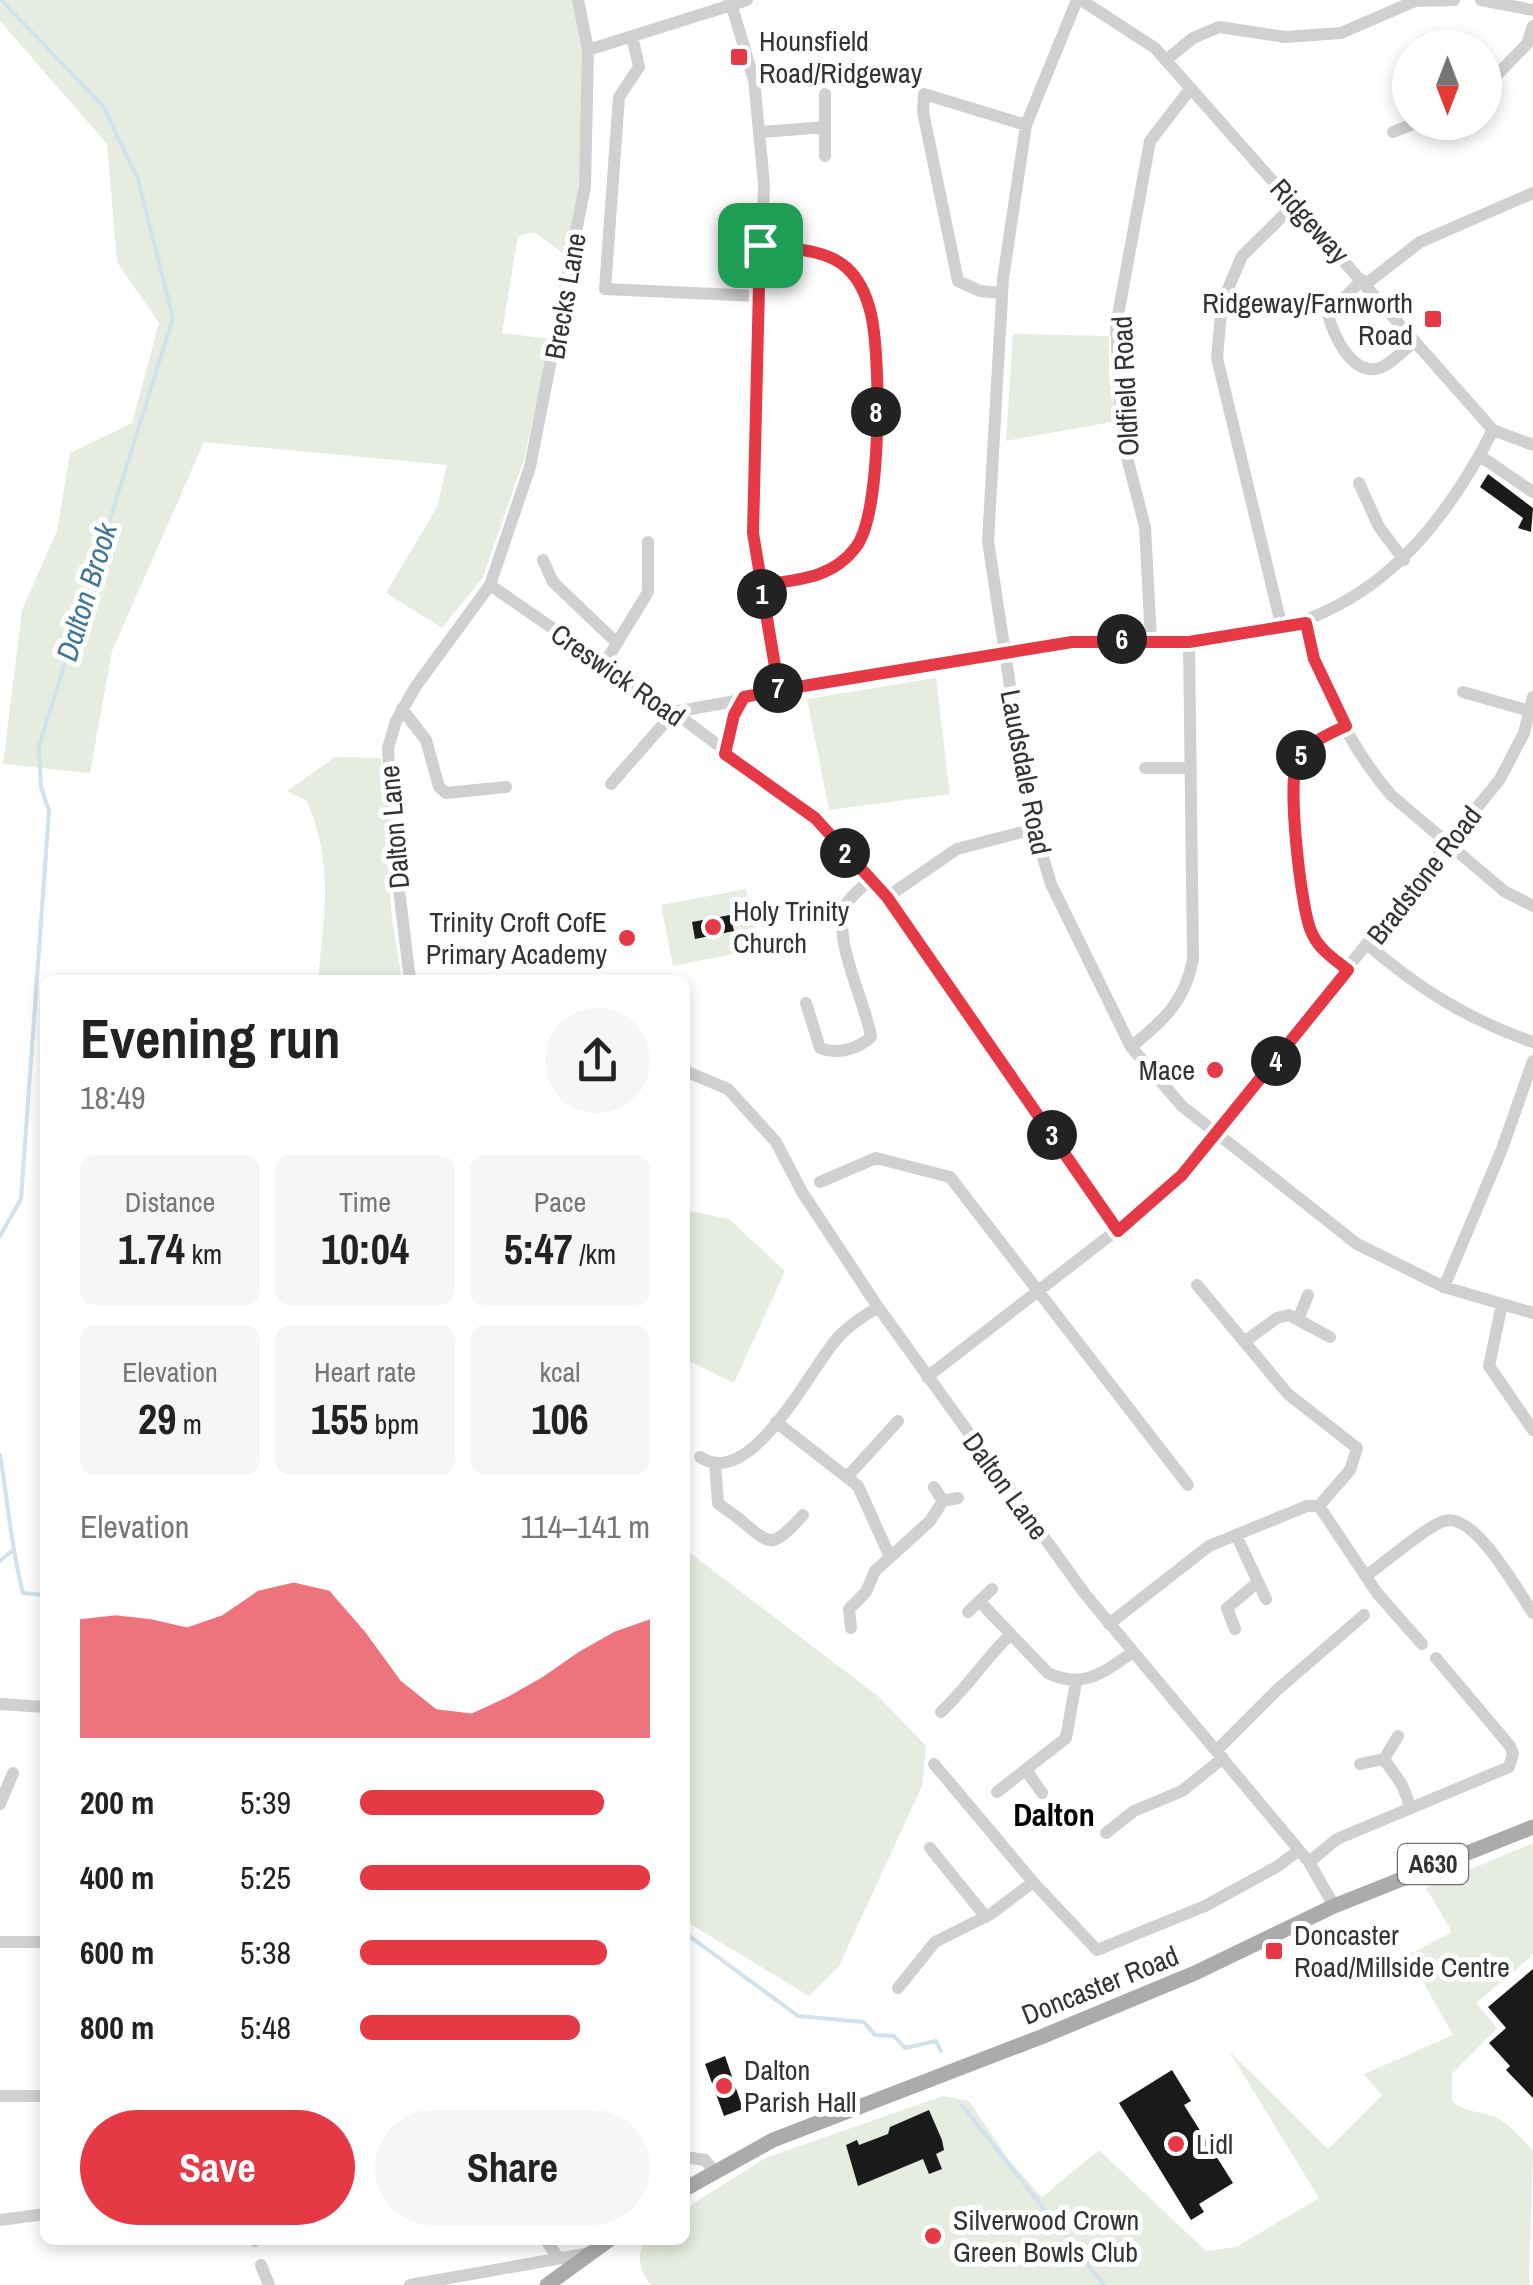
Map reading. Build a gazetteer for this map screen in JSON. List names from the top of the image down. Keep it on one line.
{"streets":{"main road":["A630","Doncaster Road"],"street":["Ridgeway","Brecks Lane","Oldfield Road","Creswick Road","Laudsdale Road","Dalton Lane","Bradstone Road"]},"crossings":[["Ridgeway","Oldfield Road"],["Ridgeway","Laudsdale Road"],["Brecks Lane","Creswick Road"],["Brecks Lane","Dalton Lane"],["Creswick Road","Dalton Lane"],["Creswick Road","Bradstone Road"],["Laudsdale Road","Bradstone Road"],["Dalton Lane","Bradstone Road"],["Dalton Lane","Doncaster Road"]],"districts":["Dalton"],"water":["Dalton Brook"],"places":{"transit":["Hounsfield Road/Ridgeway","Ridgeway/Farnworth Road","Doncaster Road/Millside Centre"],"other":["Holy Trinity Church","Trinity Croft CofE Primary Academy","Mace","Dalton Parish Hall","Lidl","Silverwood Crown Green Bowls Club"]},"north":"bottom","page":{"pins":["8","1","6","7","5","2","4","3"],"heading":["Evening run","18:49"],"stats":[["Distance","1.74 km"],["Time","10:04"],["Pace","5:47 /km"],["Elevation","29 m"],["Heart rate","155 bpm"],["kcal","106"]],"chart":["Elevation","114–141 m"],"list":[{"name":"200 m","note":"5:39"},{"name":"400 m","note":"5:25"},{"name":"600 m","note":"5:38"},{"name":"800 m","note":"5:48"}],"buttons":["Save","Share"]}}
